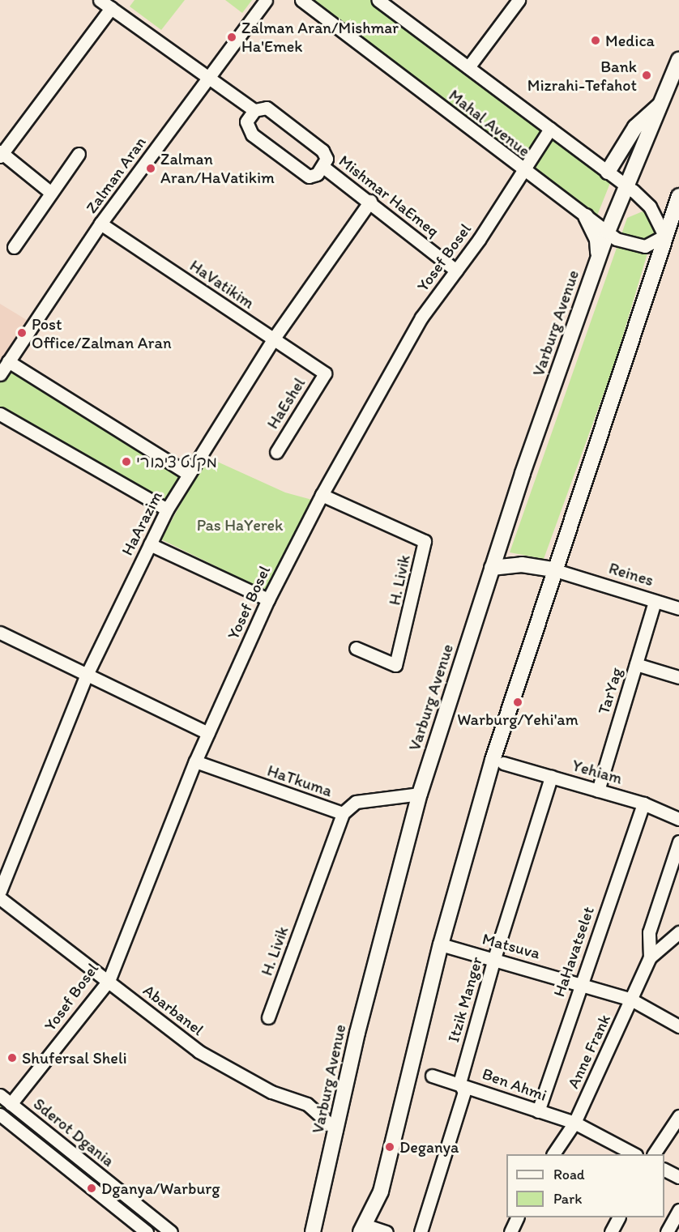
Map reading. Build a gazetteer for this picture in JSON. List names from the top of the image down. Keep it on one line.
{"streets":{"main road":["Varburg Avenue","Reines"],"street":["Mahal Avenue","Zalman Aran","Mishmar HaEmeq","Yosef Bosel","HaVatikim","HaEshel","HaArazim","H. Livik","TarYag","Yehiam","HaTkuma","Matsuva","HaHavatselet","Itzik Manger","Abarbanel","Anne Frank","Ben Ahmi","Sderot Dgania"]},"crossings":[["Mahal Avenue","Yosef Bosel"],["Mahal Avenue","Varburg Avenue"],["Zalman Aran","Mishmar HaEmeq"],["Zalman Aran","HaVatikim"],["Mishmar HaEmeq","Yosef Bosel"],["Mishmar HaEmeq","HaArazim"],["Yosef Bosel","H. Livik"],["Yosef Bosel","HaTkuma"],["Yosef Bosel","Abarbanel"],["Yosef Bosel","Sderot Dgania"],["HaVatikim","HaEshel"],["HaVatikim","HaArazim"],["Varburg Avenue","Reines"],["Varburg Avenue","HaTkuma"],["Varburg Avenue","Abarbanel"],["Reines","TarYag"],["H. Livik","HaTkuma"],["TarYag","Yehiam"],["Yehiam","HaHavatselet"],["Yehiam","Itzik Manger"],["Matsuva","HaHavatselet"],["Matsuva","Itzik Manger"],["Matsuva","Anne Frank"],["HaHavatselet","Ben Ahmi"],["Itzik Manger","Ben Ahmi"],["Anne Frank","Ben Ahmi"]],"parks":["Pas HaYerek"],"places":["Zalman Aran/Mishmar Ha'Emek","Medica","Bank Mizrahi-Tefahot","Zalman Aran/HaVatikim","Post Office/Zalman Aran","מקלט ציבורי","Warburg/Yehi'am","Shufersal Sheli","Deganya","Dganya/Warburg"],"legend":["Road","Park"]}
